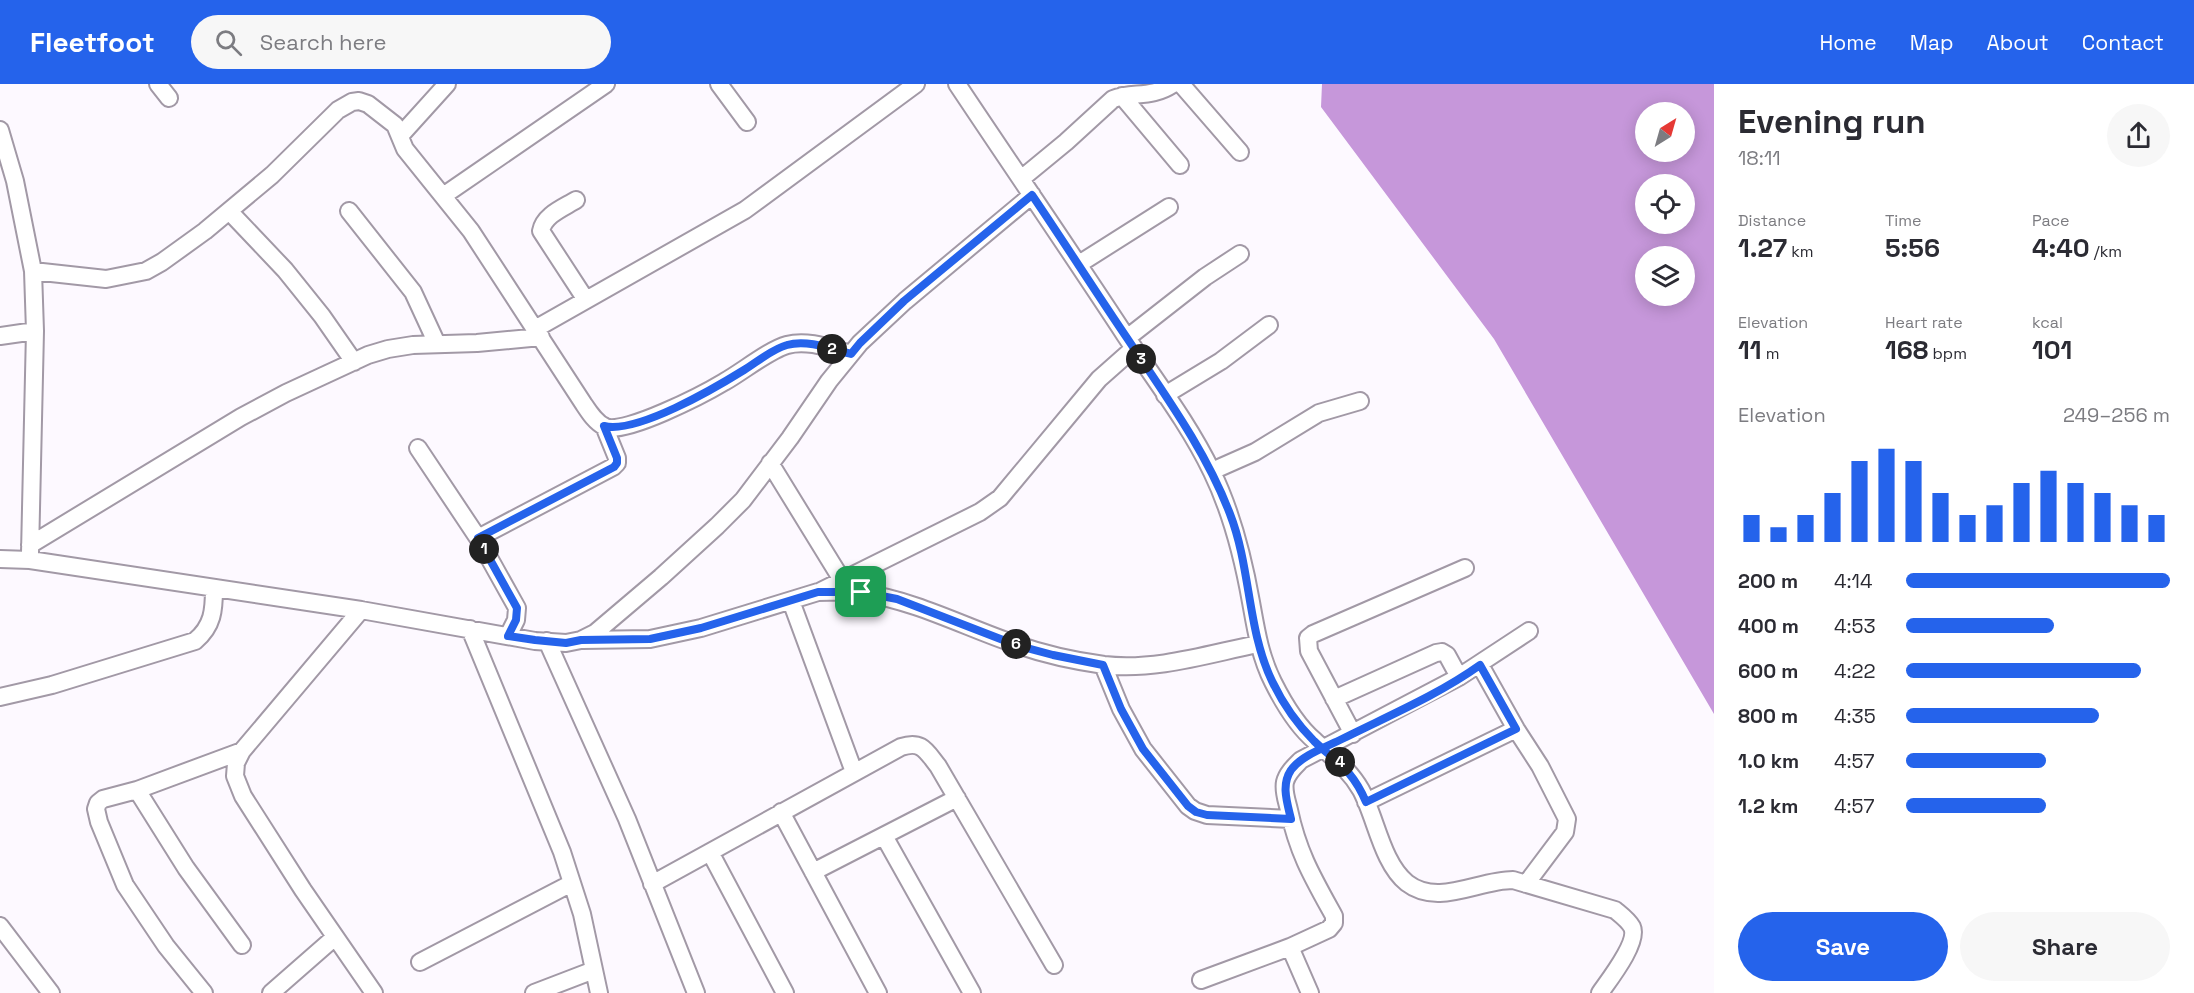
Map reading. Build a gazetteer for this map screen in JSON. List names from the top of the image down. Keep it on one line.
{"north":"top right","page":{"header":"Fleetfoot","search":"Search here","nav":["Home","Map","About","Contact"],"heading":["Evening run","18:11"],"stats":[["Distance","1.27 km"],["Time","5:56"],["Pace","4:40 /km"],["Elevation","11 m"],["Heart rate","168 bpm"],["kcal","101"]],"pins":["2","3","1","6","4"],"chart":["Elevation","249–256 m"],"list":[{"name":"200 m","note":"4:14"},{"name":"400 m","note":"4:53"},{"name":"600 m","note":"4:22"},{"name":"800 m","note":"4:35"},{"name":"1.0 km","note":"4:57"},{"name":"1.2 km","note":"4:57"}],"buttons":["Save","Share"]}}
